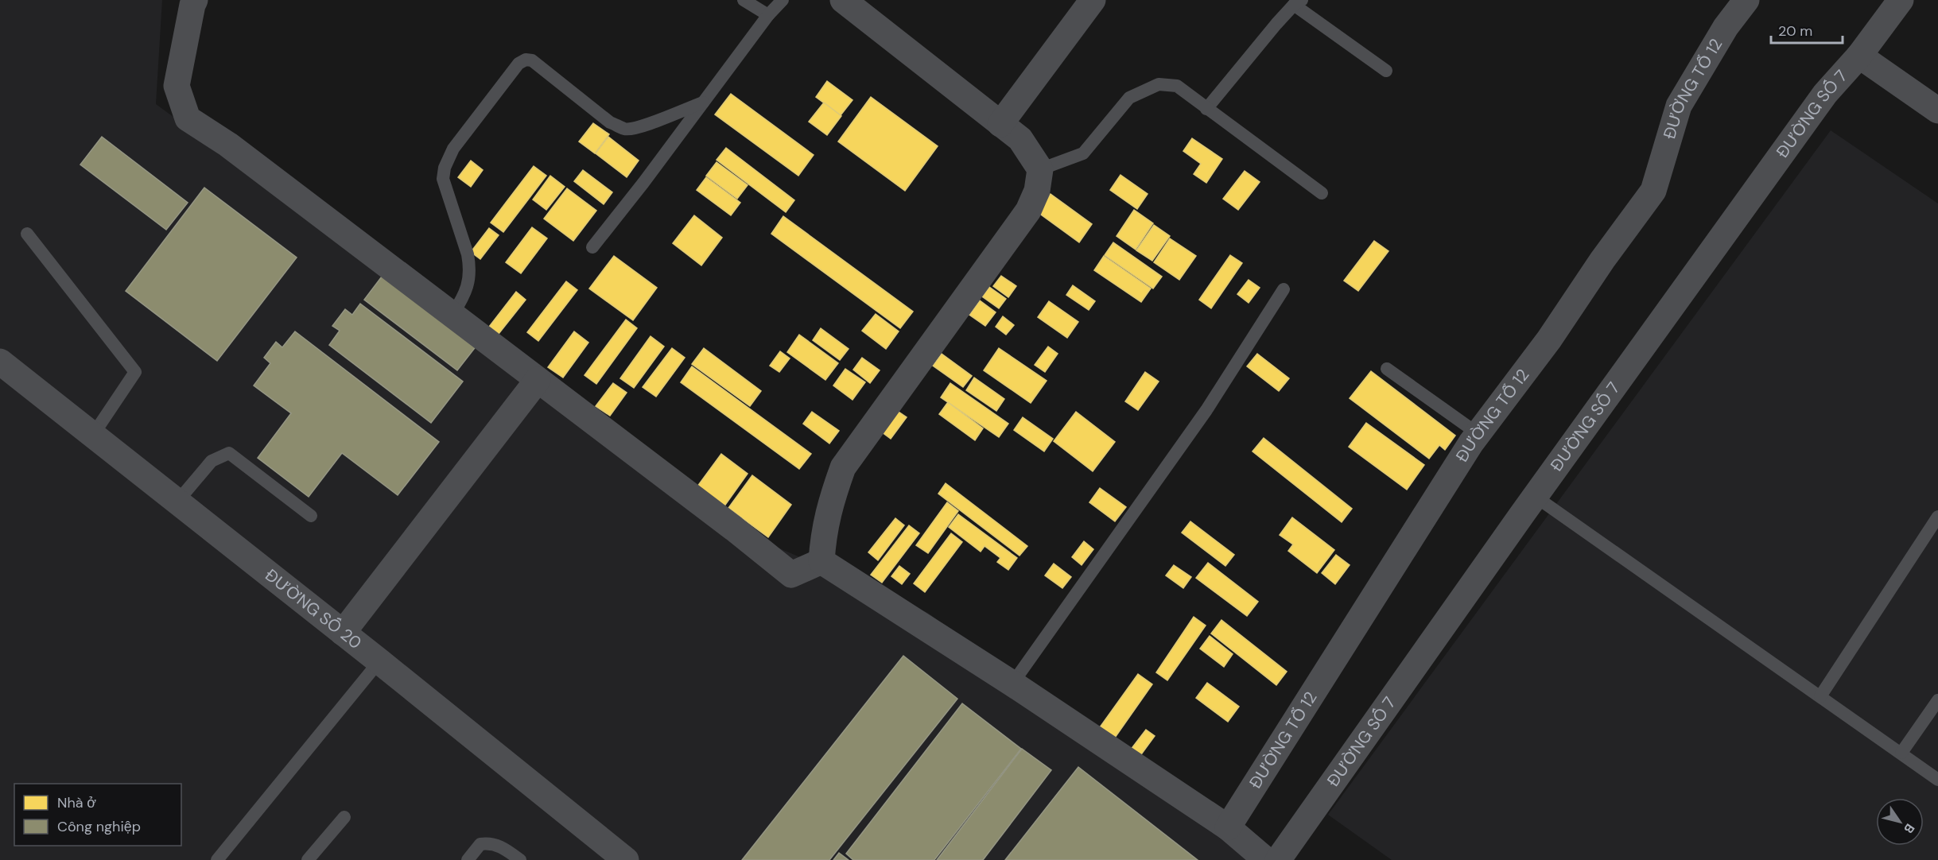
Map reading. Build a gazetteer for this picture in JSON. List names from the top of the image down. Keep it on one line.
{"streets":{"street":["ĐƯỜNG TỔ 12","ĐƯỜNG SỐ 7","ĐƯỜNG SỐ 20"]},"legend":["Nhà ở","Công nghiệp"],"scale_bar":"20 m","north":"bottom right"}
